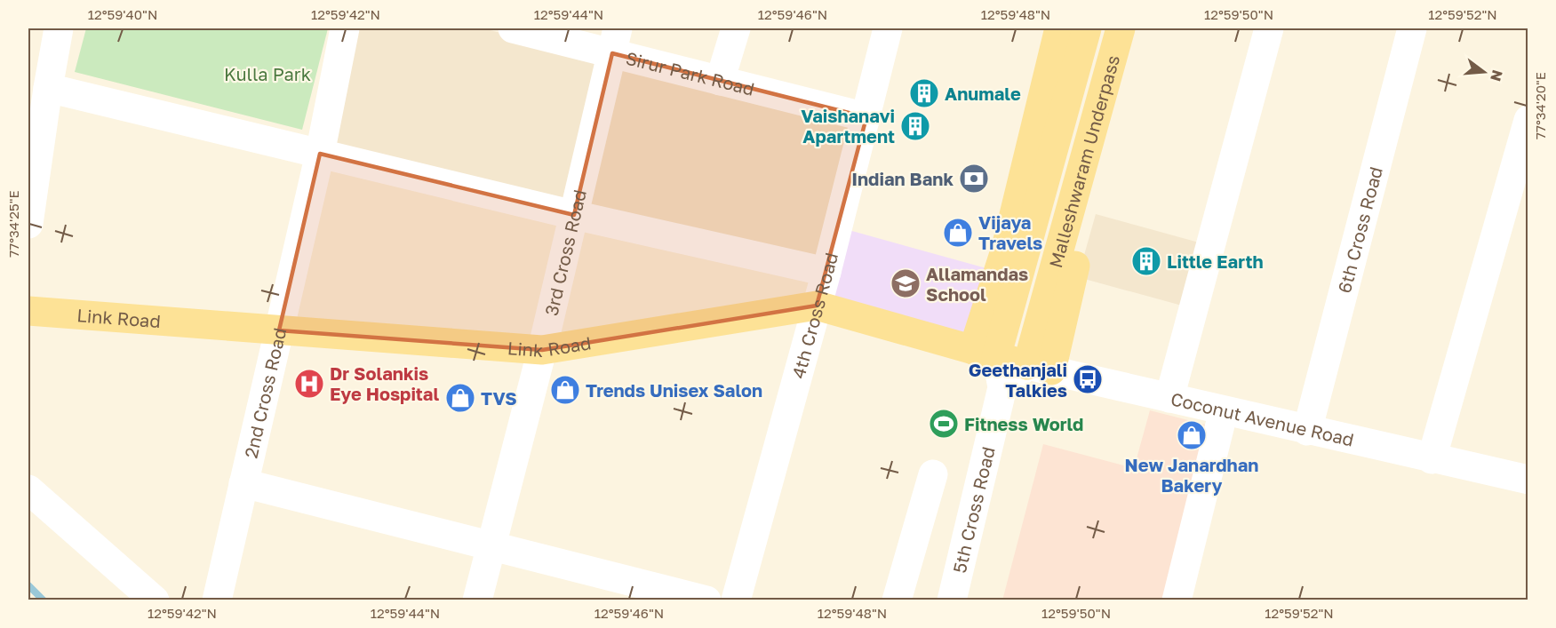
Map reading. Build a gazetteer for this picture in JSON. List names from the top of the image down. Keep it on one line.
{"streets":{"main road":["Malleshwaram Underpass","Link Road","Coconut Avenue Road"],"street":["Sirur Park Road","6th Cross Road","3rd Cross Road","4th Cross Road","2nd Cross Road","5th Cross Road"]},"crossings":[["Sirur Park Road","3rd Cross Road"],["Sirur Park Road","4th Cross Road"],["Malleshwaram Underpass","Link Road"],["Malleshwaram Underpass","Coconut Avenue Road"],["Malleshwaram Underpass","5th Cross Road"],["6th Cross Road","Coconut Avenue Road"],["3rd Cross Road","Link Road"],["4th Cross Road","Link Road"],["Link Road","2nd Cross Road"],["Link Road","Coconut Avenue Road"],["Link Road","5th Cross Road"],["Coconut Avenue Road","5th Cross Road"]],"parks":["Kulla Park"],"places":{"building":["Anumale","Vaishanavi Apartment","Little Earth"],"bank":["Indian Bank"],"shop":["Vijaya Travels","Trends Unisex Salon","TVS","New Janardhan Bakery"],"school or university":["Allamandas School"],"bus stop":["Geethanjali Talkies"],"hospital":["Dr Solankis Eye Hospital"],"sports":["Fitness World"]},"north":"right","coordinates":["12°59'40\"N","12°59'42\"N","12°59'44\"N","12°59'46\"N","12°59'48\"N","12°59'50\"N","12°59'52\"N","77°34'20\"E","77°34'25\"E"]}
